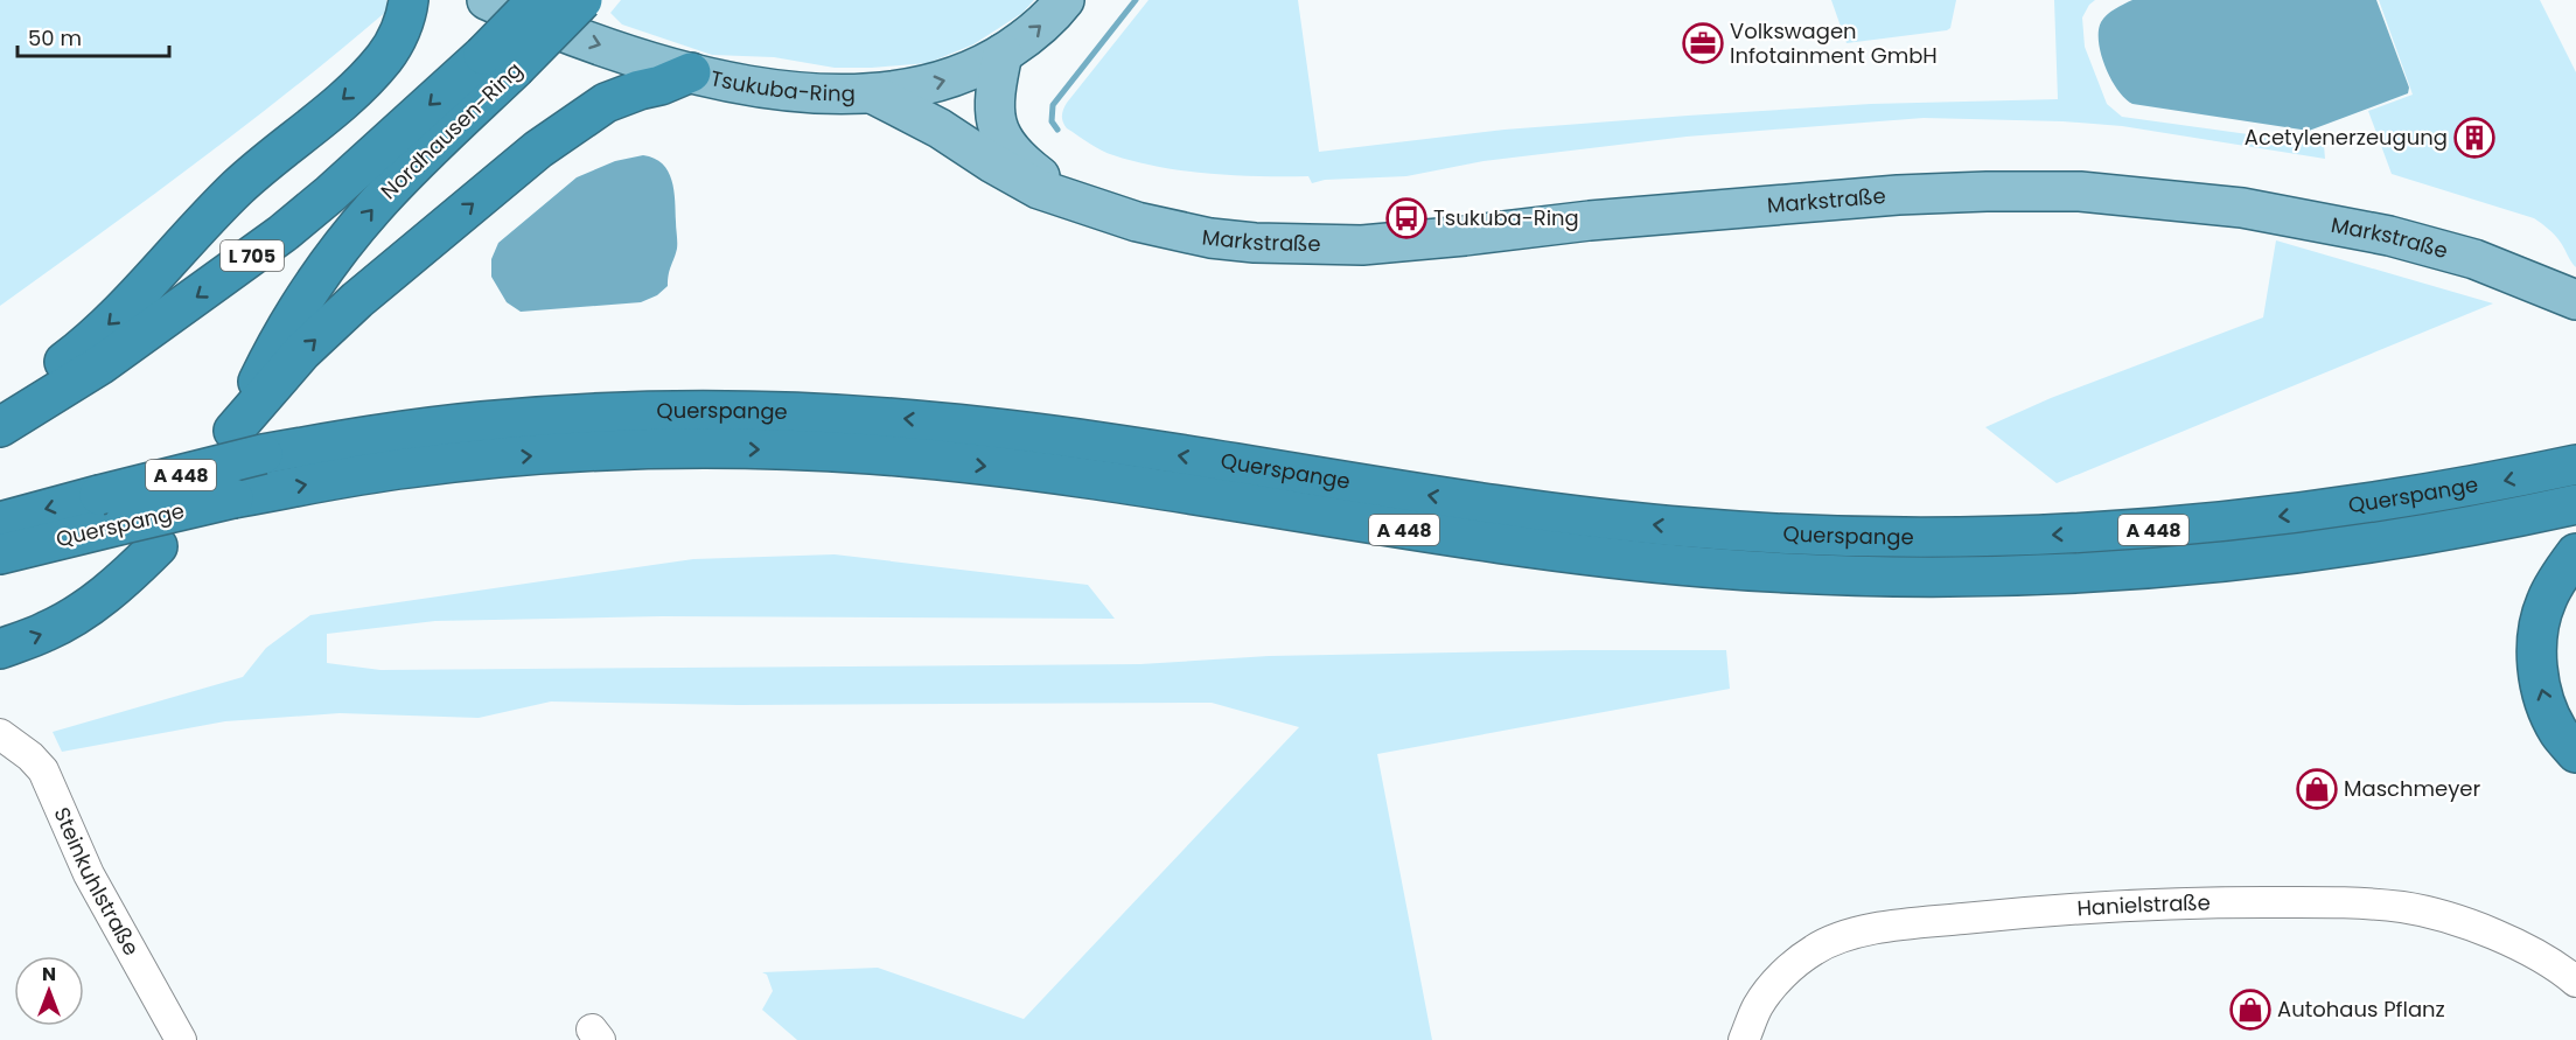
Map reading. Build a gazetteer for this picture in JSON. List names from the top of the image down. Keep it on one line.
{"streets":{"highway":["Nordhausen-Ring","L 705","Querspange","A 448"],"main road":["Tsukuba-Ring","Markstraße"],"street":["Steinkuhlstraße","Hanielstraße"]},"crossings":[["Tsukuba-Ring","Markstraße"],["Nordhausen-Ring","L 705"],["Nordhausen-Ring","Querspange"]],"one_way":["Tsukuba-Ring"],"places":{"office":["Volkswagen Infotainment GmbH"],"building":["Acetylenerzeugung"],"bus stop":["Tsukuba-Ring"],"shop":["Maschmeyer","Autohaus Pflanz"]},"scale_bar":"50 m","north":"top"}
